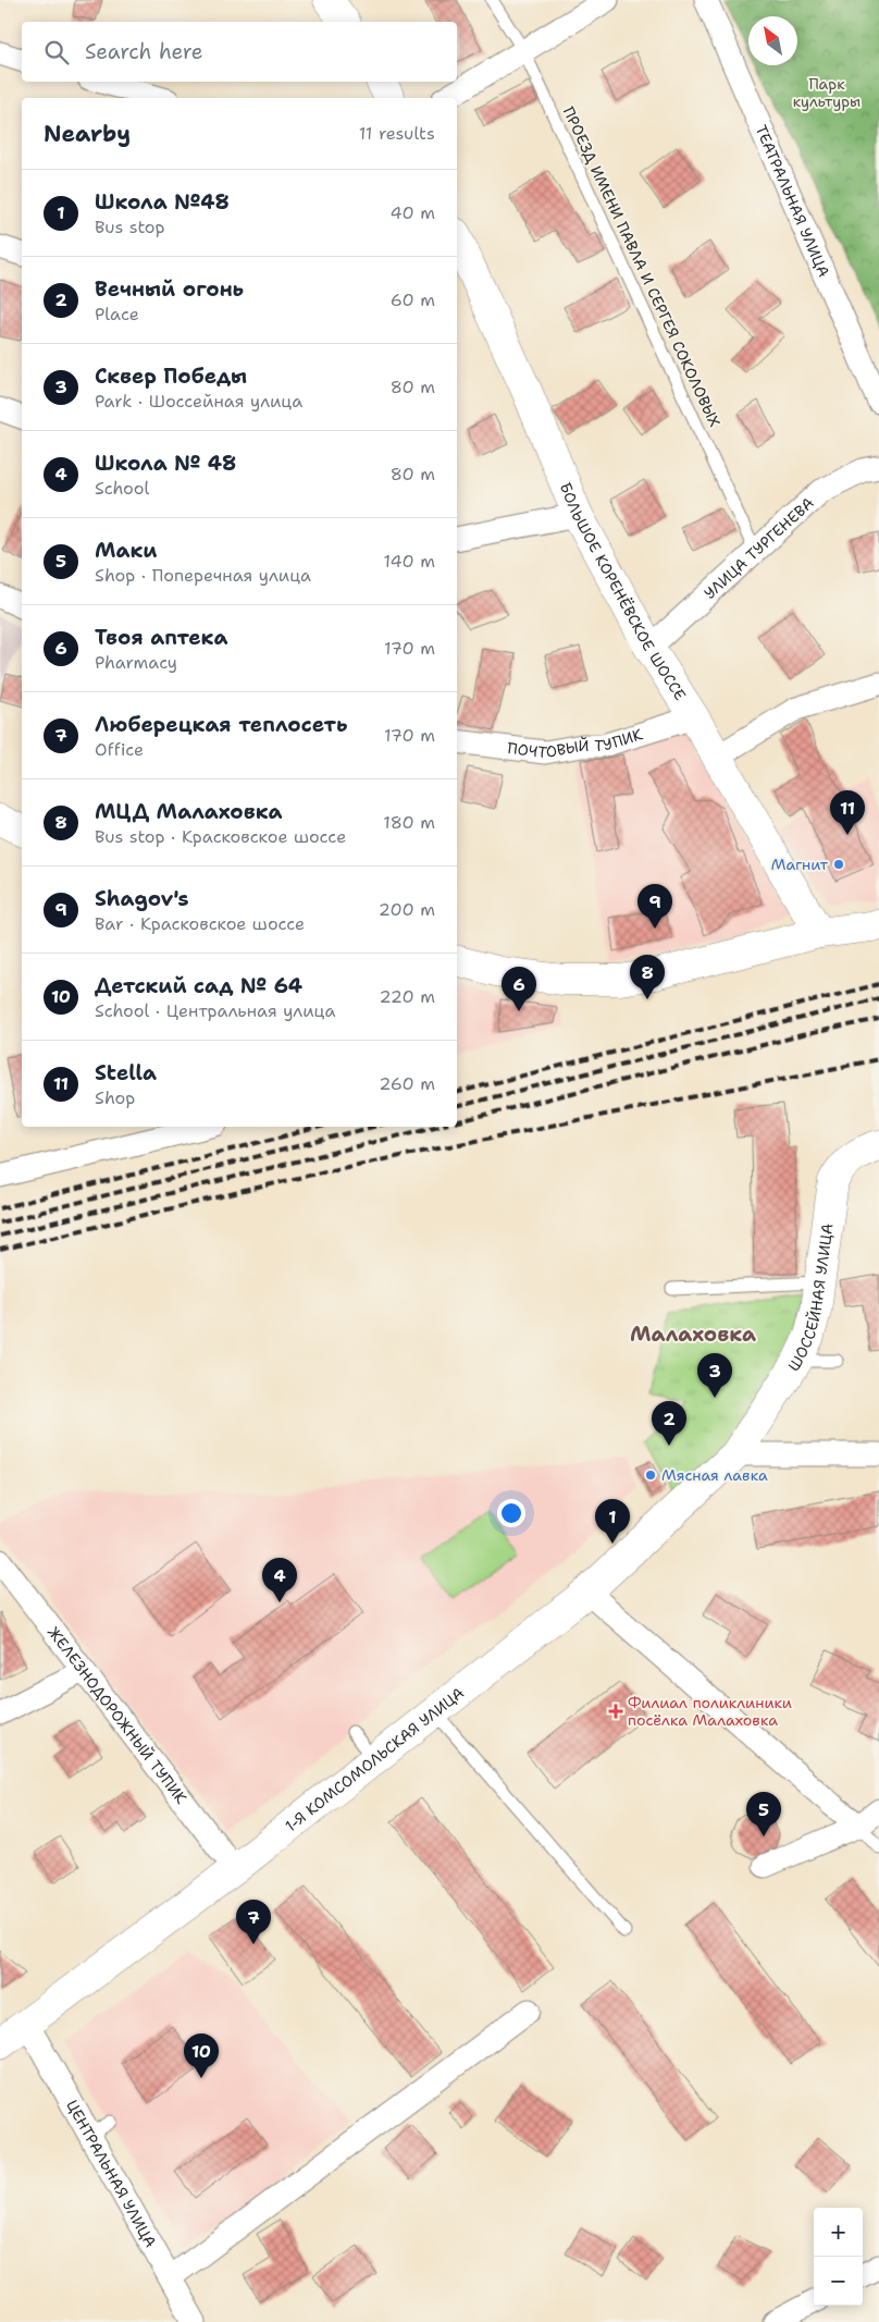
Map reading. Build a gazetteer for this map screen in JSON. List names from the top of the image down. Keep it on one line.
{"streets":{"main road":["БОЛЬШОЕ КОРЕНЁВСКОЕ ШОССЕ","ШОССЕЙНАЯ УЛИЦА","1-Я КОМСОМОЛЬСКАЯ УЛИЦА"],"street":["ТЕАТРАЛЬНАЯ УЛИЦА","УЛИЦА ТУРГЕНЕВА","ПОЧТОВЫЙ ТУПИК","ЖЕЛЕЗНОДОРОЖНЫЙ ТУПИК","ЦЕНТРАЛЬНАЯ УЛИЦА"],"lane":["ПРОЕЗД ИМЕНИ ПАВЛА И СЕРГЕЯ СОКОЛОВЫХ"]},"crossings":[["ПРОЕЗД ИМЕНИ ПАВЛА И СЕРГЕЯ СОКОЛОВЫХ","УЛИЦА ТУРГЕНЕВА"],["УЛИЦА ТУРГЕНЕВА","БОЛЬШОЕ КОРЕНЁВСКОЕ ШОССЕ"],["БОЛЬШОЕ КОРЕНЁВСКОЕ ШОССЕ","ПОЧТОВЫЙ ТУПИК"],["ШОССЕЙНАЯ УЛИЦА","1-Я КОМСОМОЛЬСКАЯ УЛИЦА"],["ЖЕЛЕЗНОДОРОЖНЫЙ ТУПИК","1-Я КОМСОМОЛЬСКАЯ УЛИЦА"],["1-Я КОМСОМОЛЬСКАЯ УЛИЦА","ЦЕНТРАЛЬНАЯ УЛИЦА"]],"districts":["Малаховка"],"parks":["Парк культуры"],"places":{"other":["Магнит","Мясная лавка"],"health":["Филиал поликлиники посёлка Малаховка"]},"north":"top left","page":{"search":"Search here","heading":["Nearby","11 results"],"list":[{"mark":"1","name":"Школа №48","note":"Bus stop","value":"40 m"},{"mark":"2","name":"Вечный огонь","note":"Place","value":"60 m"},{"mark":"3","name":"Сквер Победы","note":"Park · Шоссейная улица","value":"80 m"},{"mark":"4","name":"Школа № 48","note":"School","value":"80 m"},{"mark":"5","name":"Маки","note":"Shop · Поперечная улица","value":"140 m"},{"mark":"6","name":"Твоя аптека","note":"Pharmacy","value":"170 m"},{"mark":"7","name":"Люберецкая теплосеть","note":"Office","value":"170 m"},{"mark":"8","name":"МЦД Малаховка","note":"Bus stop · Красковское шоссе","value":"180 m"},{"mark":"9","name":"Shagov's","note":"Bar · Красковское шоссе","value":"200 m"},{"mark":"10","name":"Детский сад № 64","note":"School · Центральная улица","value":"220 m"},{"mark":"11","name":"Stella","note":"Shop","value":"260 m"}],"pins":["11","9","8","6","3","2","1","4","5","7","10"],"map_buttons":["+","−"]}}
